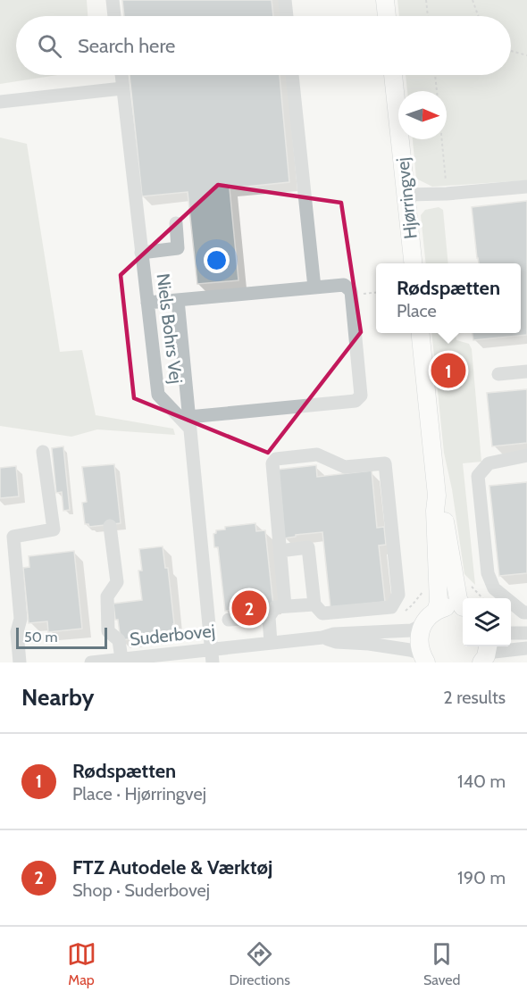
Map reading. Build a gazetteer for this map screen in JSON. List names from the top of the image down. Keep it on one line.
{"streets":{"main road":["Hjørringvej"],"street":["Niels Bohrs Vej","Suderbovej"]},"scale_bar":"50 m","north":"right","page":{"search":"Search here","popup":["Rødspætten","Place"],"pins":["1","2"],"scale":"50 m","heading":["Nearby","2 results"],"list":[{"mark":"1","name":"Rødspætten","note":"Place · Hjørringvej","value":"140 m"},{"mark":"2","name":"FTZ Autodele & Værktøj","note":"Shop · Suderbovej","value":"190 m"}],"nav":["Map","Directions","Saved"]}}
